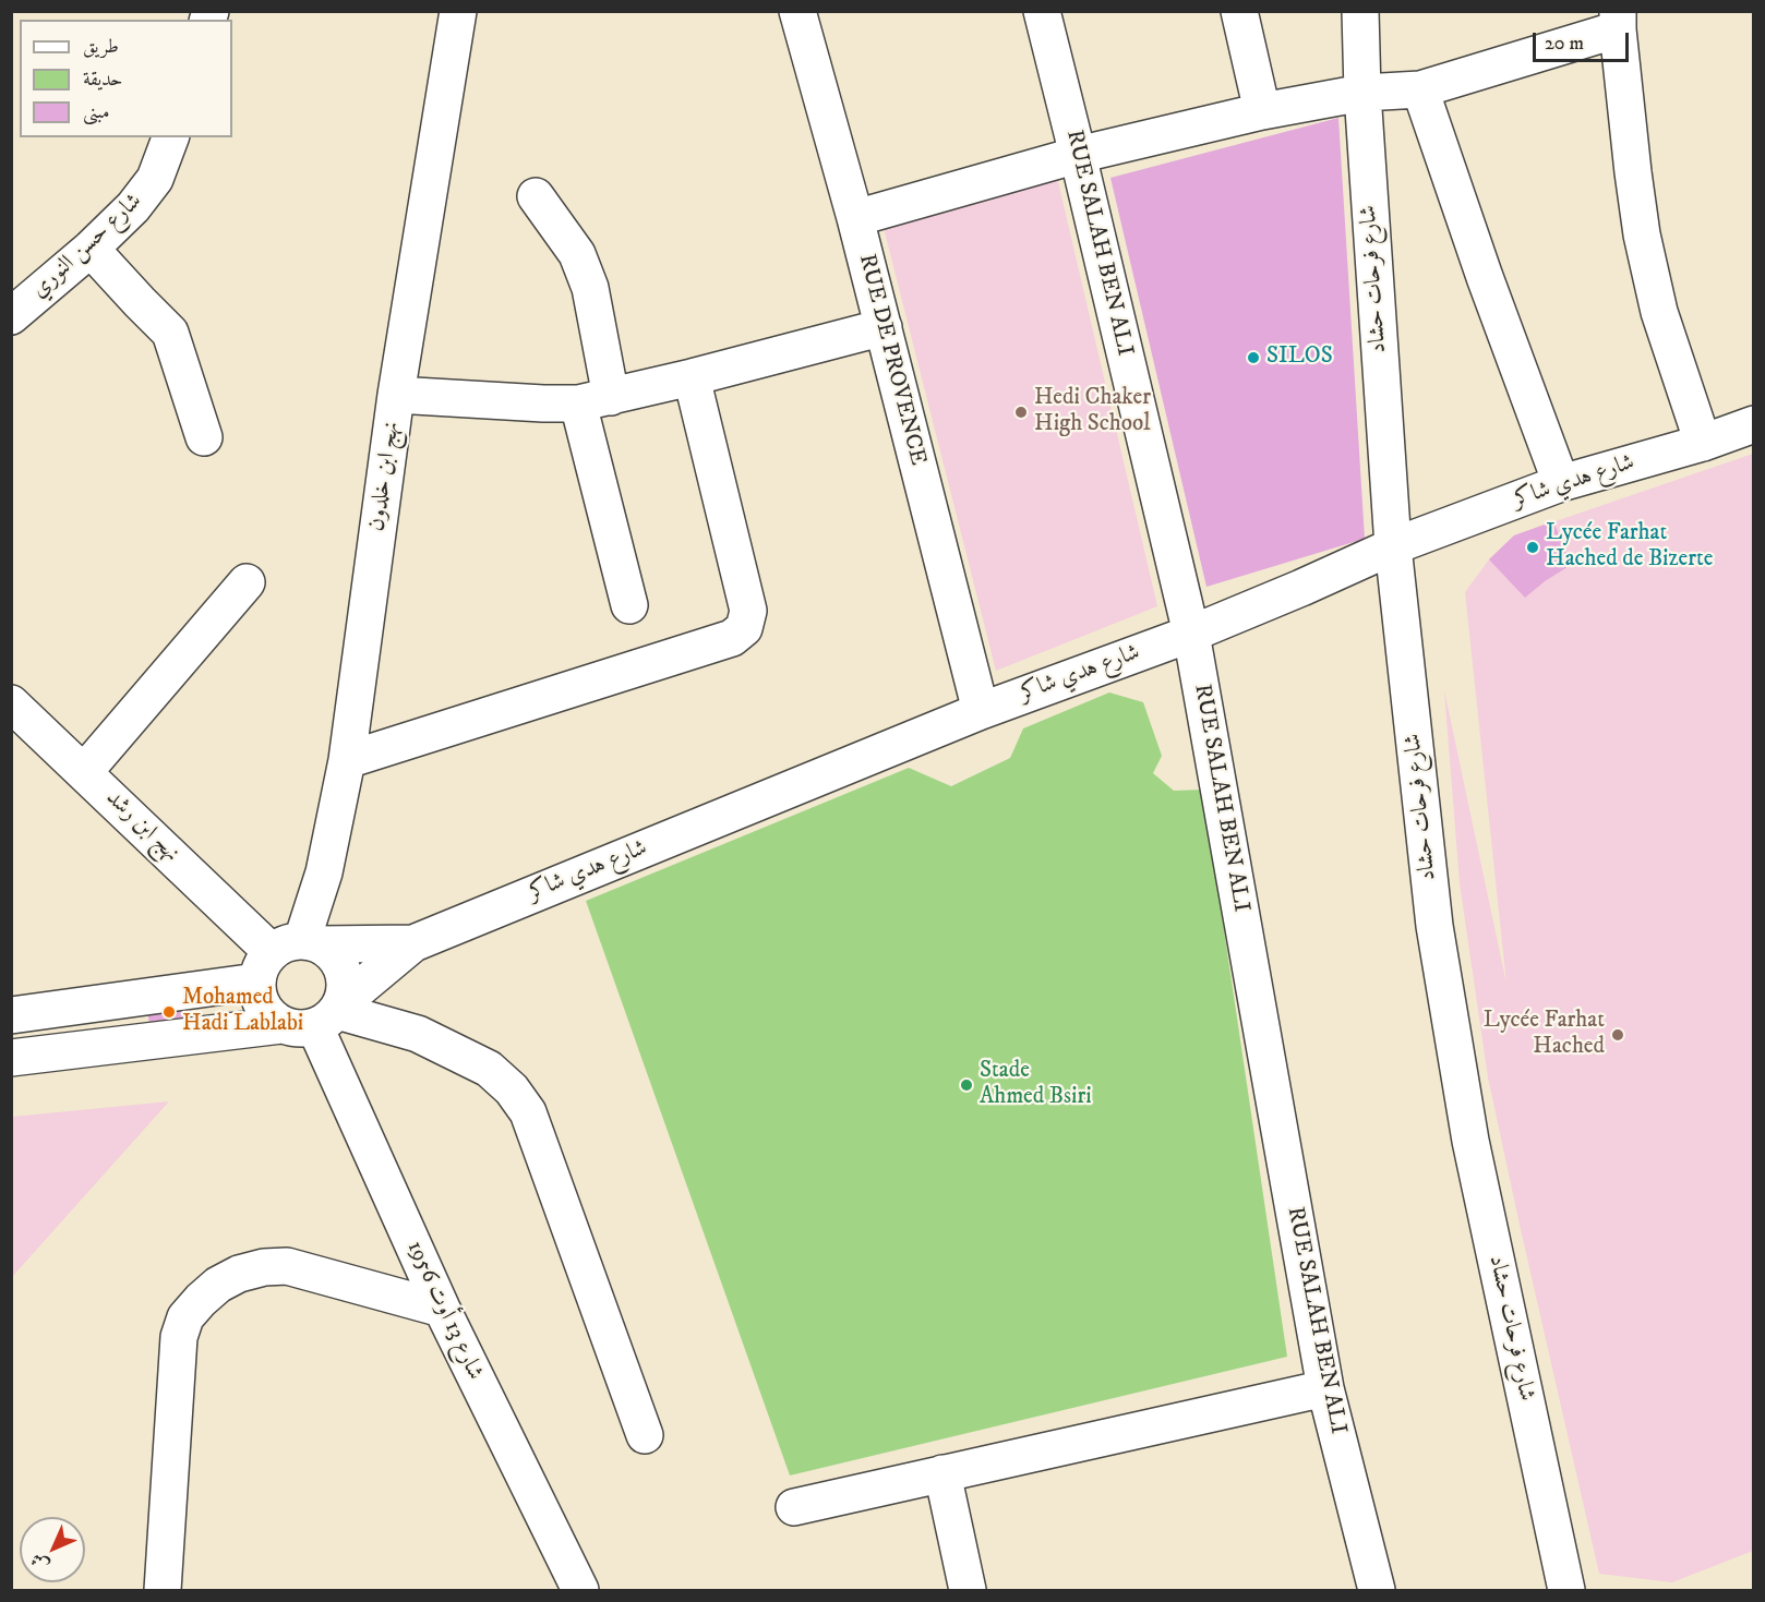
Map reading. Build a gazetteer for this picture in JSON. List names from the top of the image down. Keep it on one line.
{"streets":{"street":["RUE SALAH BEN ALI","شارع حسن النوري","شارع فرحات حشاد","RUE DE PROVENCE","نهج ابن خلدون","شارع هدي شاكر","نهج ابن رشد","شارع 13 أوت 1956"]},"crossings":[["RUE SALAH BEN ALI","شارع هدي شاكر"],["شارع فرحات حشاد","شارع هدي شاكر"],["RUE DE PROVENCE","شارع هدي شاكر"],["نهج ابن خلدون","نهج ابن رشد"],["نهج ابن خلدون","شارع 13 أوت 1956"],["نهج ابن رشد","شارع 13 أوت 1956"]],"places":["SILOS","Hedi Chaker High School","Lycée Farhat Hached de Bizerte","Mohamed Hadi Lablabi","Lycée Farhat Hached","Stade Ahmed Bsiri"],"legend":["طريق","حديقة","مبنى"],"scale_bar":"20 m","north":"bottom left"}
